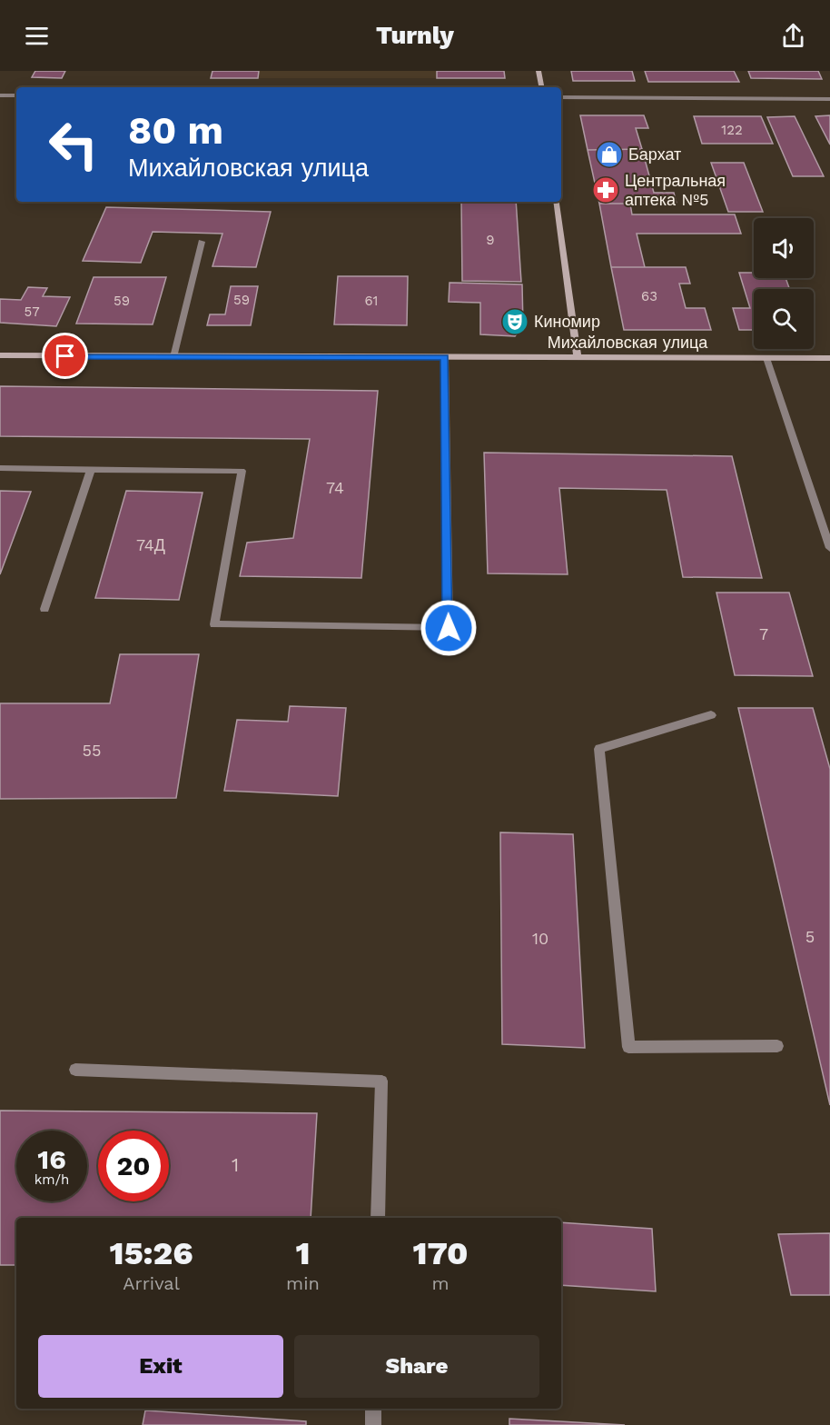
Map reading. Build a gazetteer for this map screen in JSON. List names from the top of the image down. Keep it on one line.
{"streets":{"main road":["Михайловская улица"]},"places":{"shop":["Бархат"],"pharmacy":["Центральная аптека №5"],"theatre":["Киномир"]},"house_numbers":["122","9","63","59","59","61","57","74","74Д","7","55","5","10","1"],"page":{"header":"Turnly","turn":["80 m","Михайловская улица"],"speed":"16 km/h","limit":"20","eta":["15:26","Arrival","1","min","170","m"],"buttons":["Exit","Share"]}}
